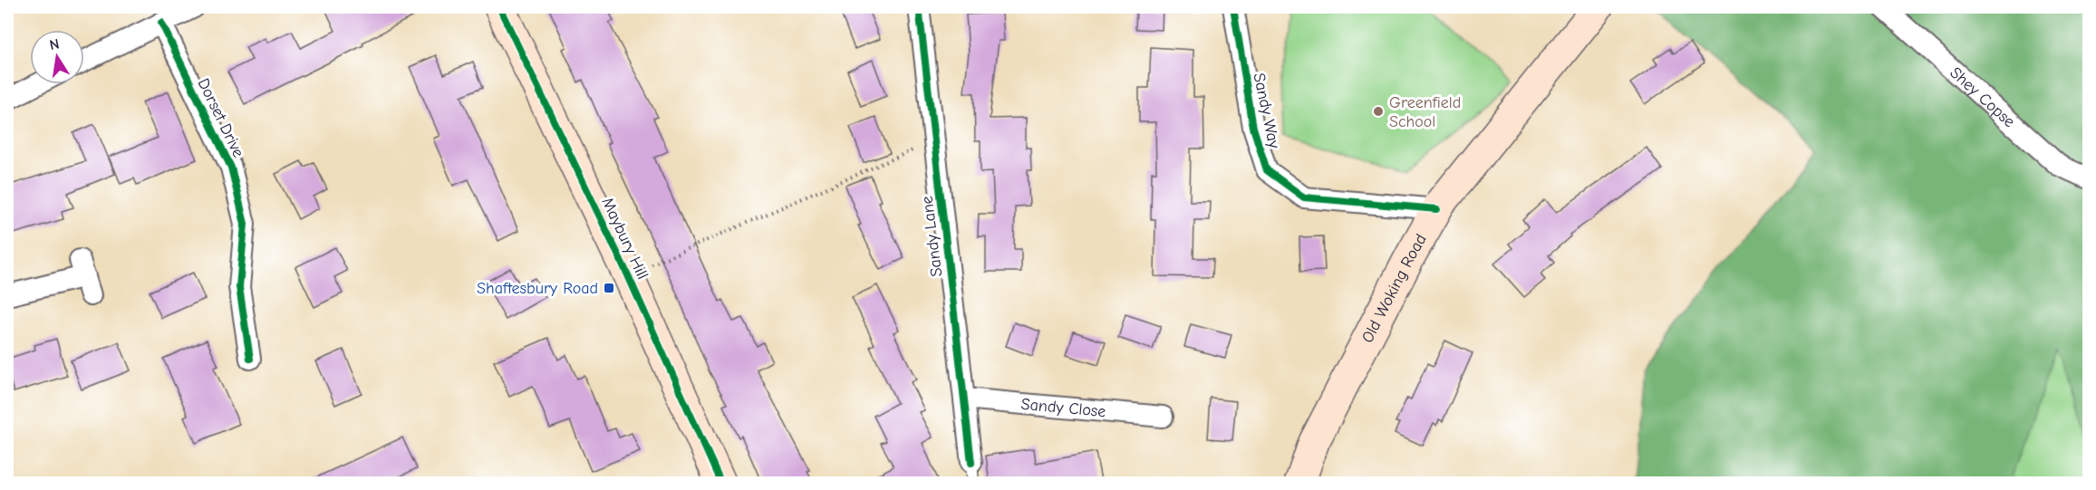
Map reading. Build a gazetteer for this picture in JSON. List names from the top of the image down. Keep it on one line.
{"streets":{"main road":["Maybury Hill","Old Woking Road"],"street":["Shey Copse","Sandy Way","Dorset Drive","Sandy Lane","Sandy Close"]},"crossings":[["Sandy Way","Old Woking Road"],["Sandy Lane","Sandy Close"]],"places":{"other":["Greenfield School"],"transit":["Shaftesbury Road"]},"north":"top"}
